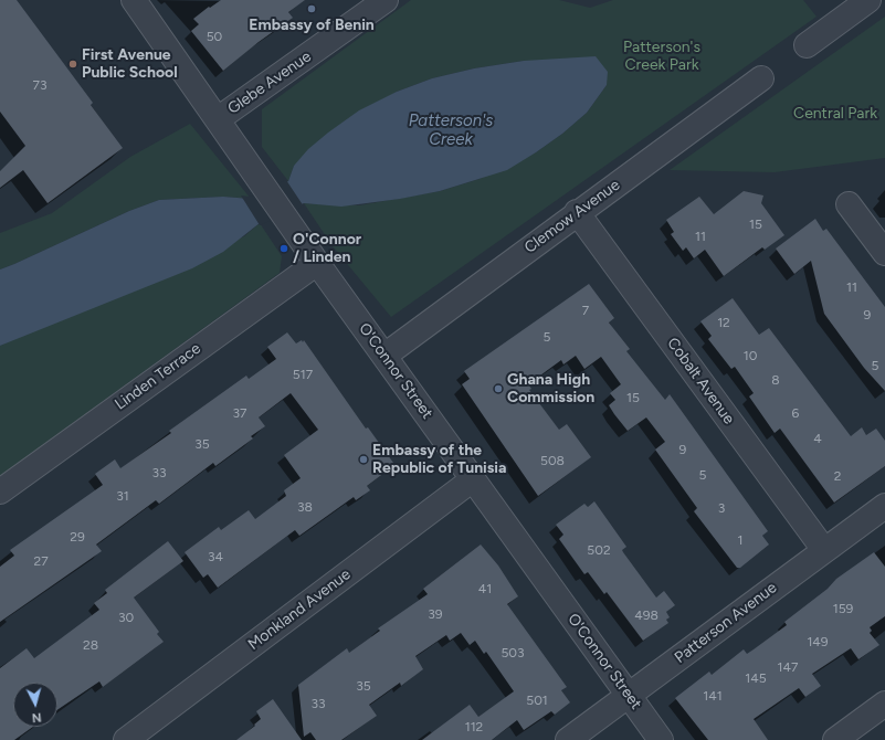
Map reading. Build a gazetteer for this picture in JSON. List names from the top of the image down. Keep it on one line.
{"streets":{"street":["Glebe Avenue","Clemow Avenue","O'Connor Street","Linden Terrace","Cobalt Avenue","Monkland Avenue","Patterson Avenue"]},"crossings":[["Glebe Avenue","O'Connor Street"],["Clemow Avenue","O'Connor Street"],["Clemow Avenue","Cobalt Avenue"],["O'Connor Street","Linden Terrace"],["O'Connor Street","Monkland Avenue"],["O'Connor Street","Patterson Avenue"],["Cobalt Avenue","Patterson Avenue"]],"water":["Patterson's Creek"],"parks":["Patterson's Creek Park","Central Park"],"places":["Embassy of Benin","First Avenue Public School","O'Connor / Linden","Ghana High Commission","Embassy of the Republic of Tunisia"],"house_numbers":["50","73","15","11","11","7","9","12","5","10","5","517","8","15","37","6","4","35","9","508","33","5","2","31","38","3","29","1","502","34","27","41","159","39","498","30","149","28","503","147","145","35","141","501","33","112"],"north":"bottom"}
